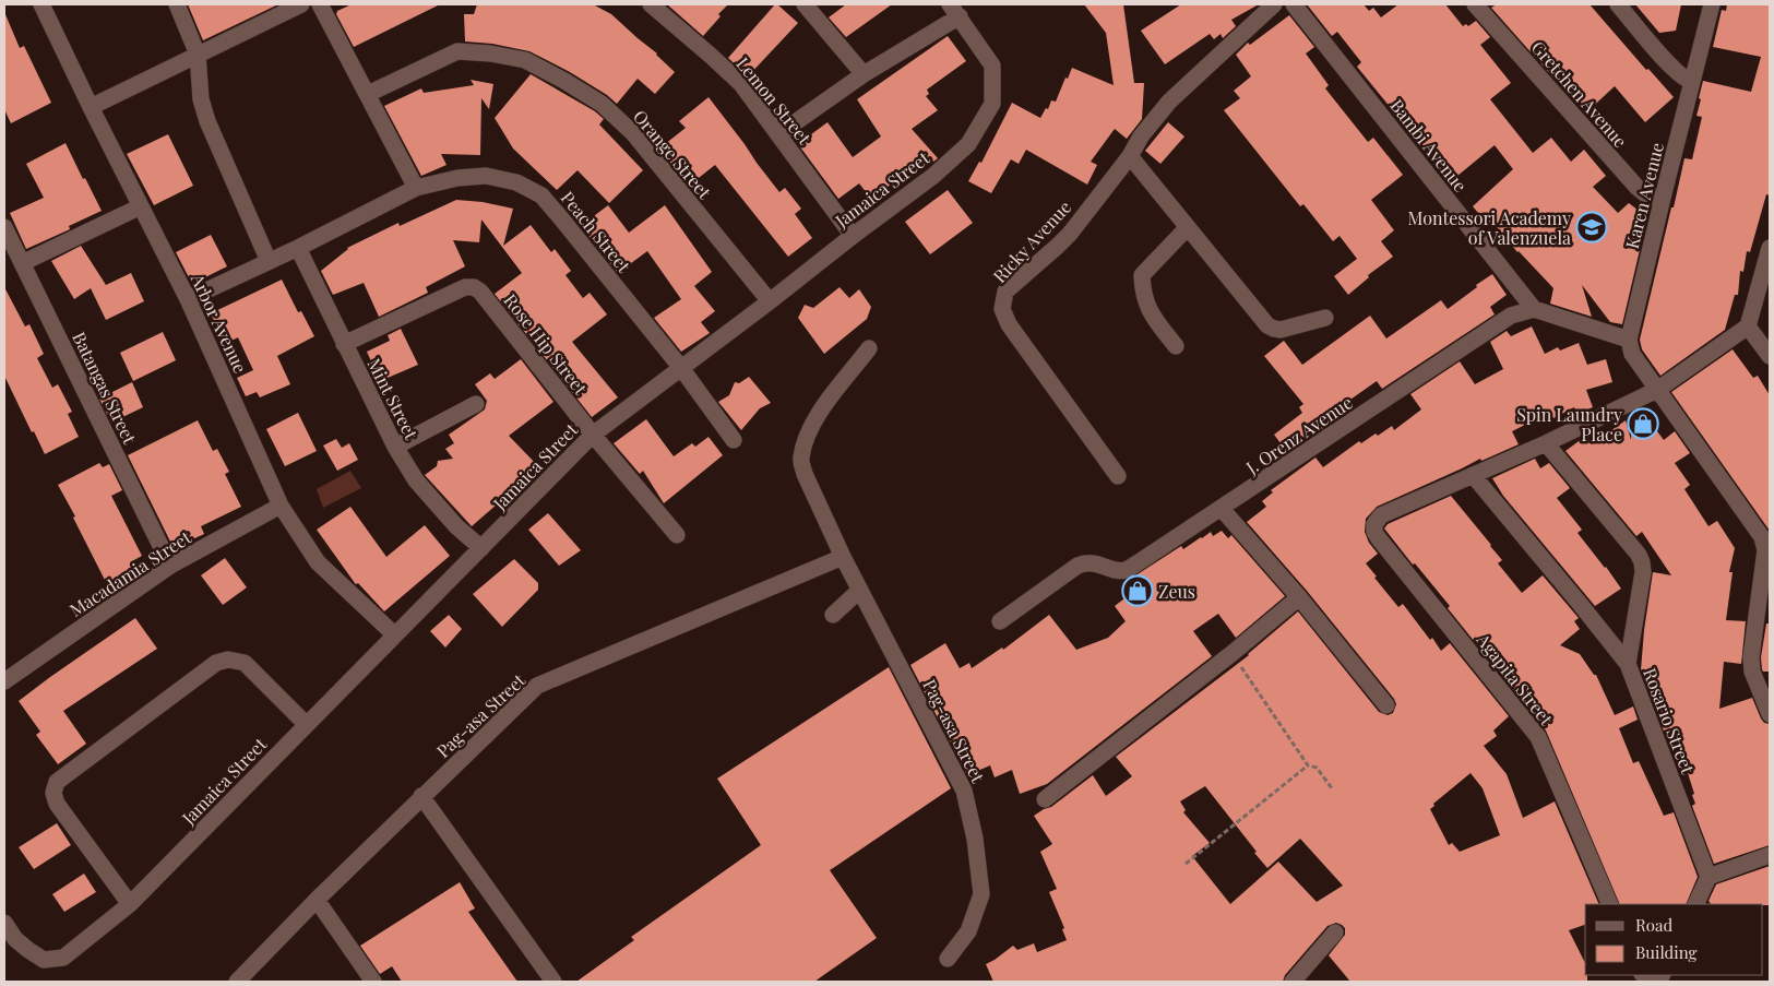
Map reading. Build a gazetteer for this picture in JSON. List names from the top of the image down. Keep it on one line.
{"streets":{"street":["Gretchen Avenue","Lemon Street","Bambi Avenue","Orange Street","Jamaica Street","Karen Avenue","Peach Street","Ricky Avenue","Arbor Avenue","Rose Hip Street","Batangas Street","Mint Street","J. Orenz Avenue","Macadamia Street","Agapita Street","Pag-asa Street","Rosario Street"]},"crossings":[["Gretchen Avenue","Karen Avenue"],["Lemon Street","Jamaica Street"],["Bambi Avenue","J. Orenz Avenue"],["Orange Street","Jamaica Street"],["Jamaica Street","Peach Street"],["Jamaica Street","Arbor Avenue"],["Jamaica Street","Rose Hip Street"],["Jamaica Street","Mint Street"],["Peach Street","Arbor Avenue"],["Peach Street","Mint Street"],["Arbor Avenue","Macadamia Street"],["Rose Hip Street","Mint Street"],["Batangas Street","Macadamia Street"]],"places":{"school or university":["Montessori Academy of Valenzuela"],"shop":["Spin Laundry Place","Zeus"]},"legend":["Road","Building"]}
